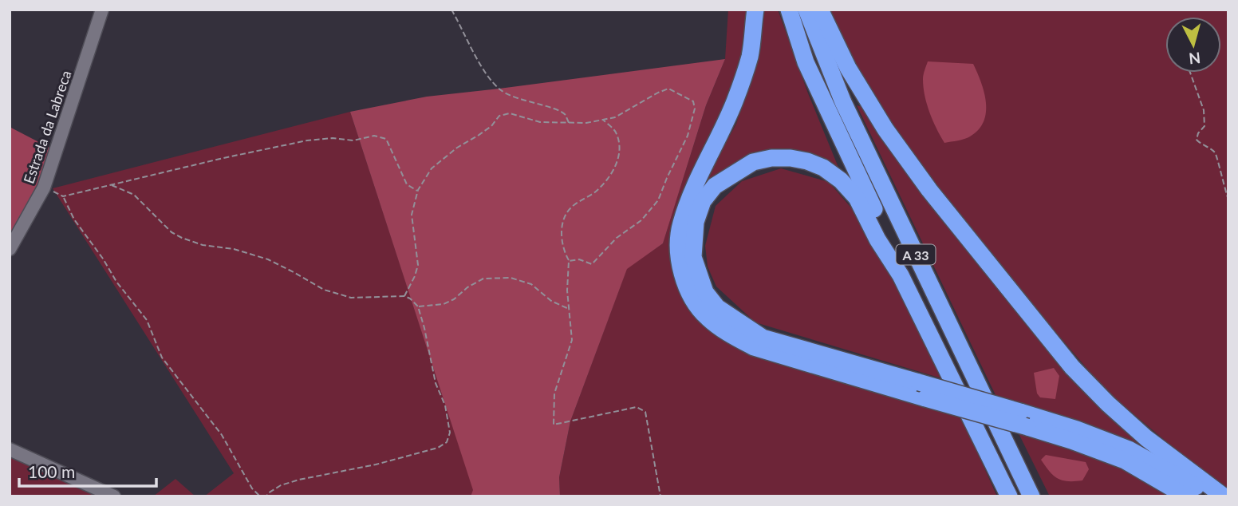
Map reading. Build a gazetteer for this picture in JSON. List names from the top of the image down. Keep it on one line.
{"streets":{"highway":["A 33"],"street":["Estrada da Labreca"]},"scale_bar":"100 m","north":"bottom"}
